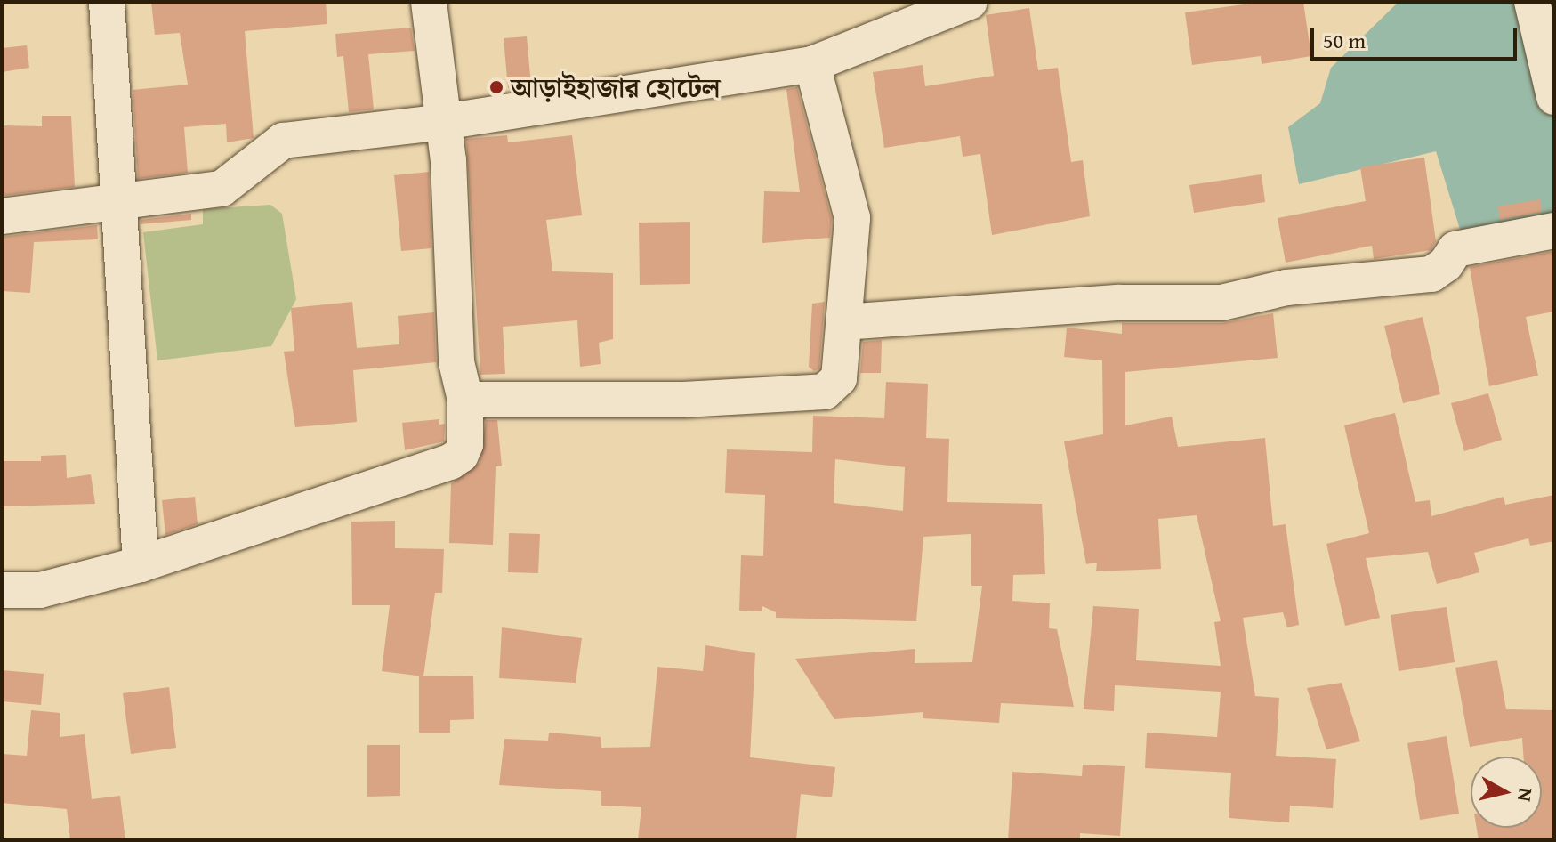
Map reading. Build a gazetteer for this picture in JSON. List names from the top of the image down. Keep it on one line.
{"places":["আড়াইহাজার হোটেল"],"scale_bar":"50 m","north":"right"}
